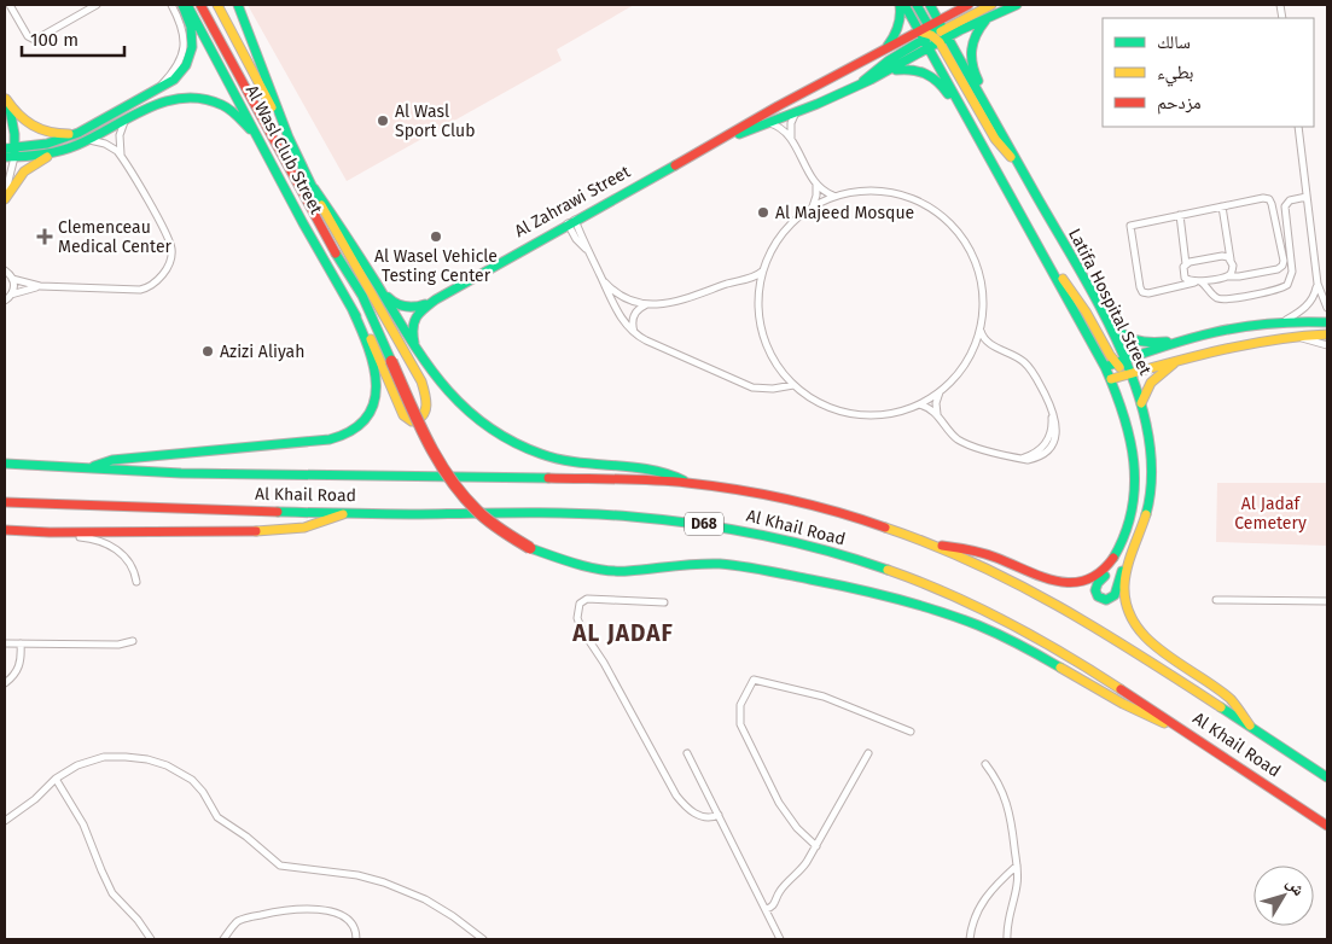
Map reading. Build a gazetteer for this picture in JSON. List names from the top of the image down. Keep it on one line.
{"streets":{"main road":["Al Wasl Club Street","Al Zahrawi Street","Latifa Hospital Street","Al Khail Road","D68"]},"crossings":[["Al Zahrawi Street","Latifa Hospital Street"],["Latifa Hospital Street","Al Khail Road"]],"districts":["AL JADAF"],"parks":["Al Jadaf Cemetery"],"places":{"other":["Al Wasl Sport Club","Al Majeed Mosque","Al Wasel Vehicle Testing Center","Azizi Aliyah"],"health":["Clemenceau Medical Center"]},"legend":["سالك","بطيء","مزدحم"],"scale_bar":"100 m","north":"top right"}
